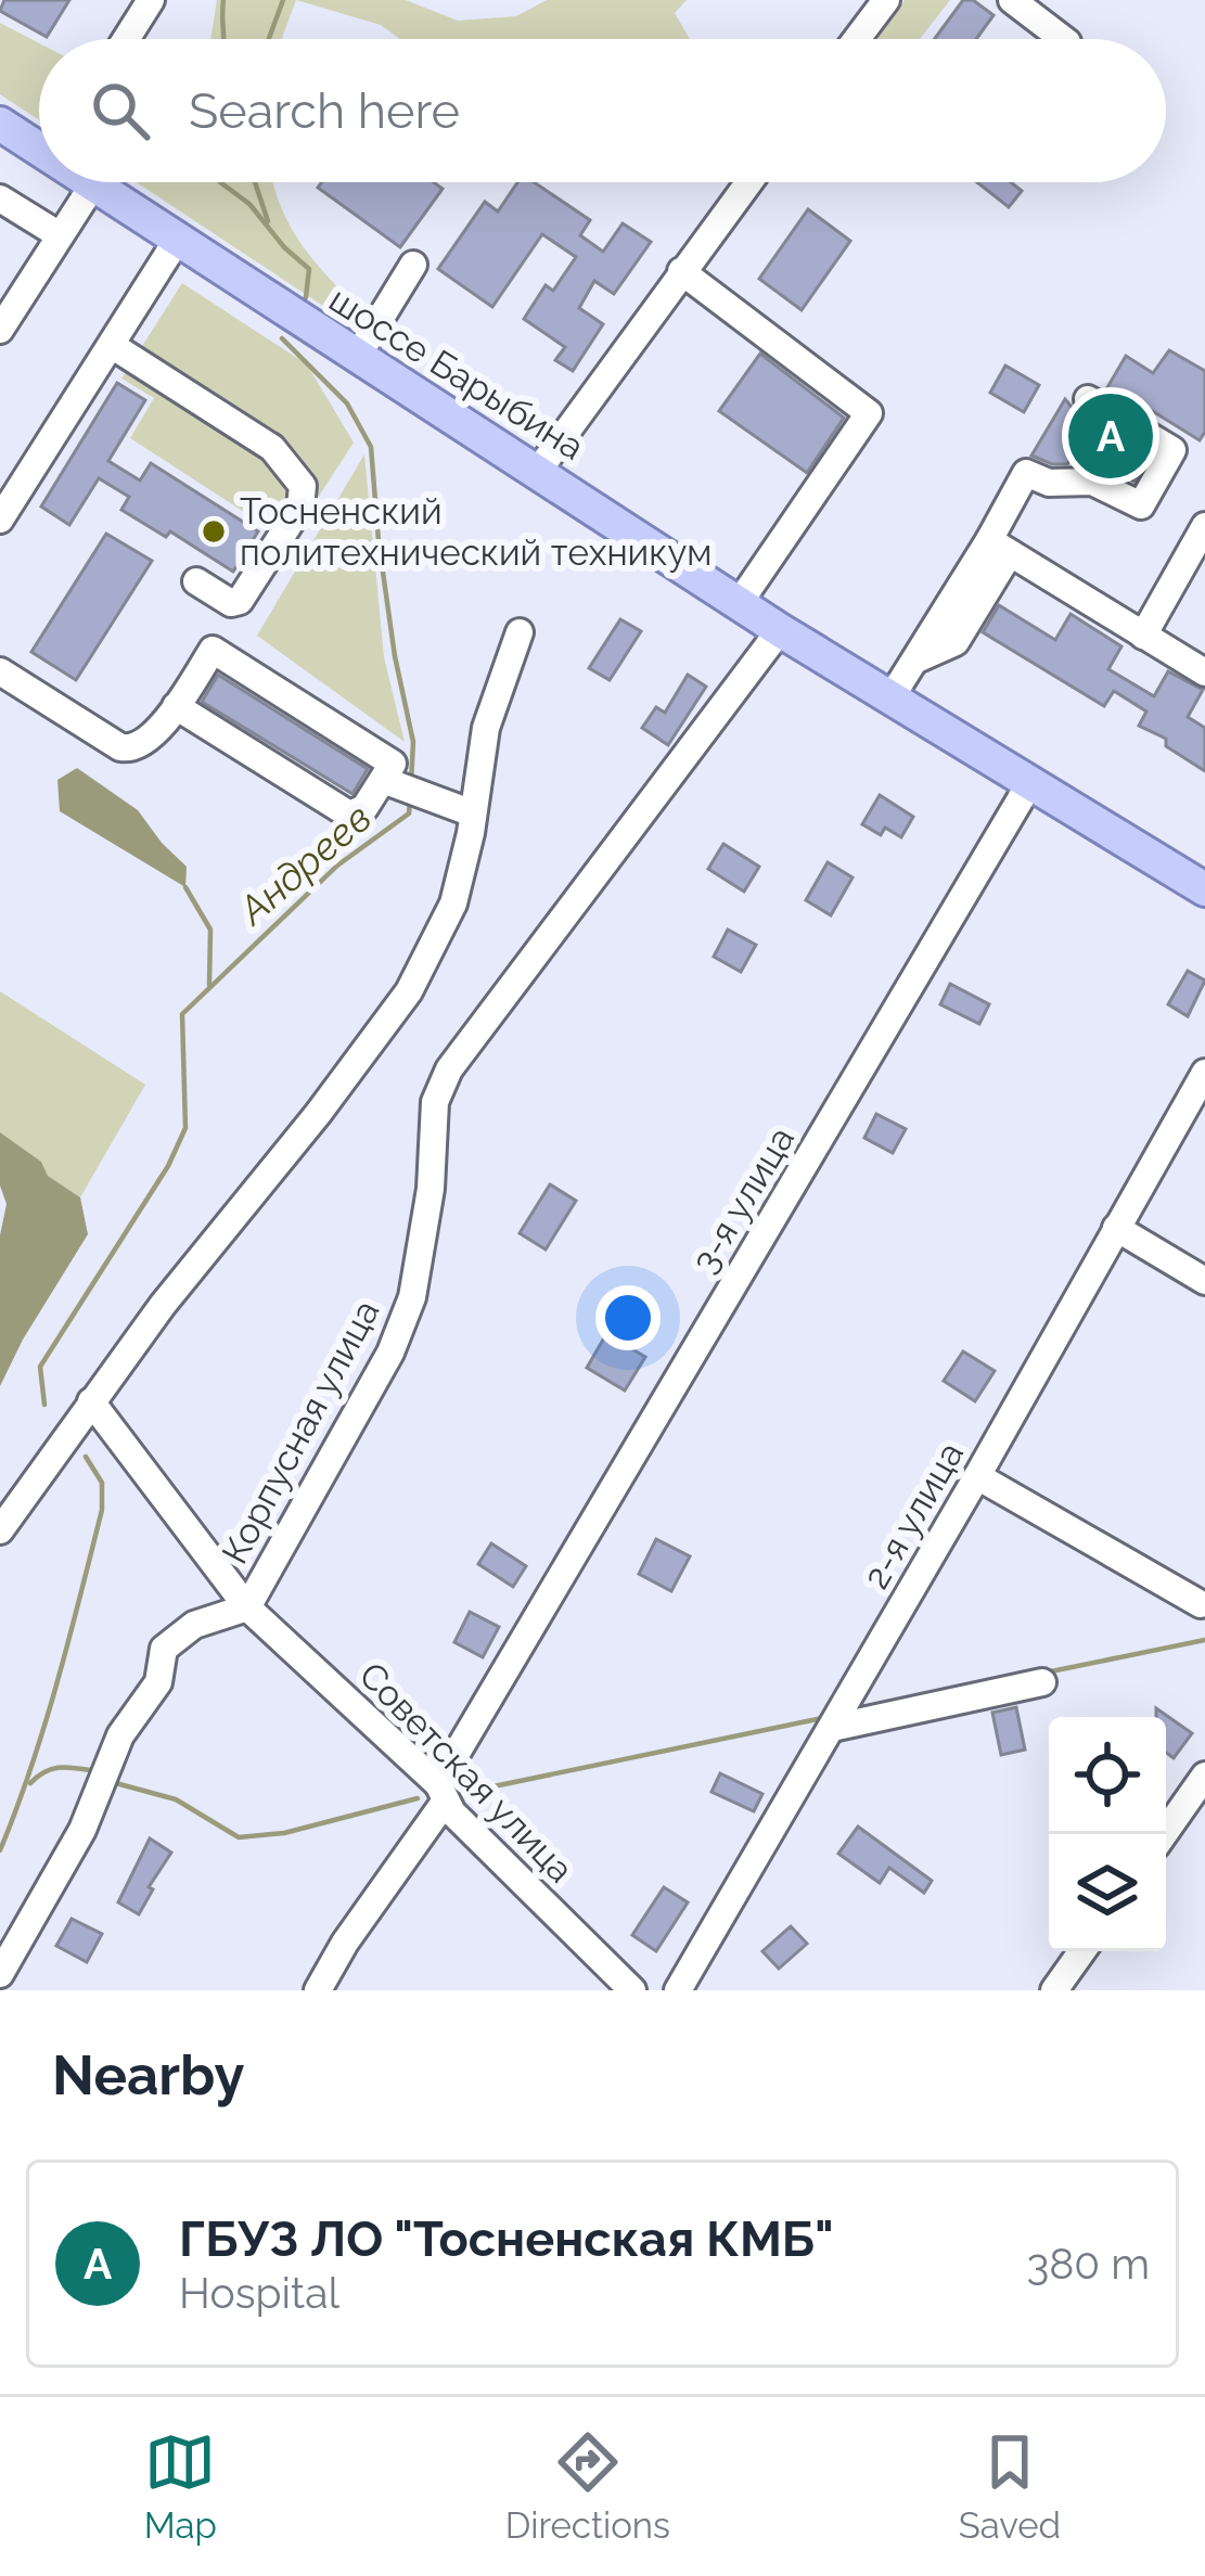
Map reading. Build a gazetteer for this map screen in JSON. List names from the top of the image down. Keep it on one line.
{"streets":{"main road":["шоссе Барыбина"],"street":["3-я улица","Корпусная улица","2-я улица","Советская улица"]},"crossings":[["шоссе Барыбина","3-я улица"],["шоссе Барыбина","Корпусная улица"],["3-я улица","Советская улица"],["Корпусная улица","Советская улица"]],"water":["Андреев"],"places":["Тосненский политехнический техникум"],"page":{"search":"Search here","pins":"A","heading":"Nearby","list":[{"mark":"A","name":"ГБУЗ ЛО \"Тосненская КМБ\"","note":"Hospital","value":"380 m"}],"nav":["Map","Directions","Saved"]}}
